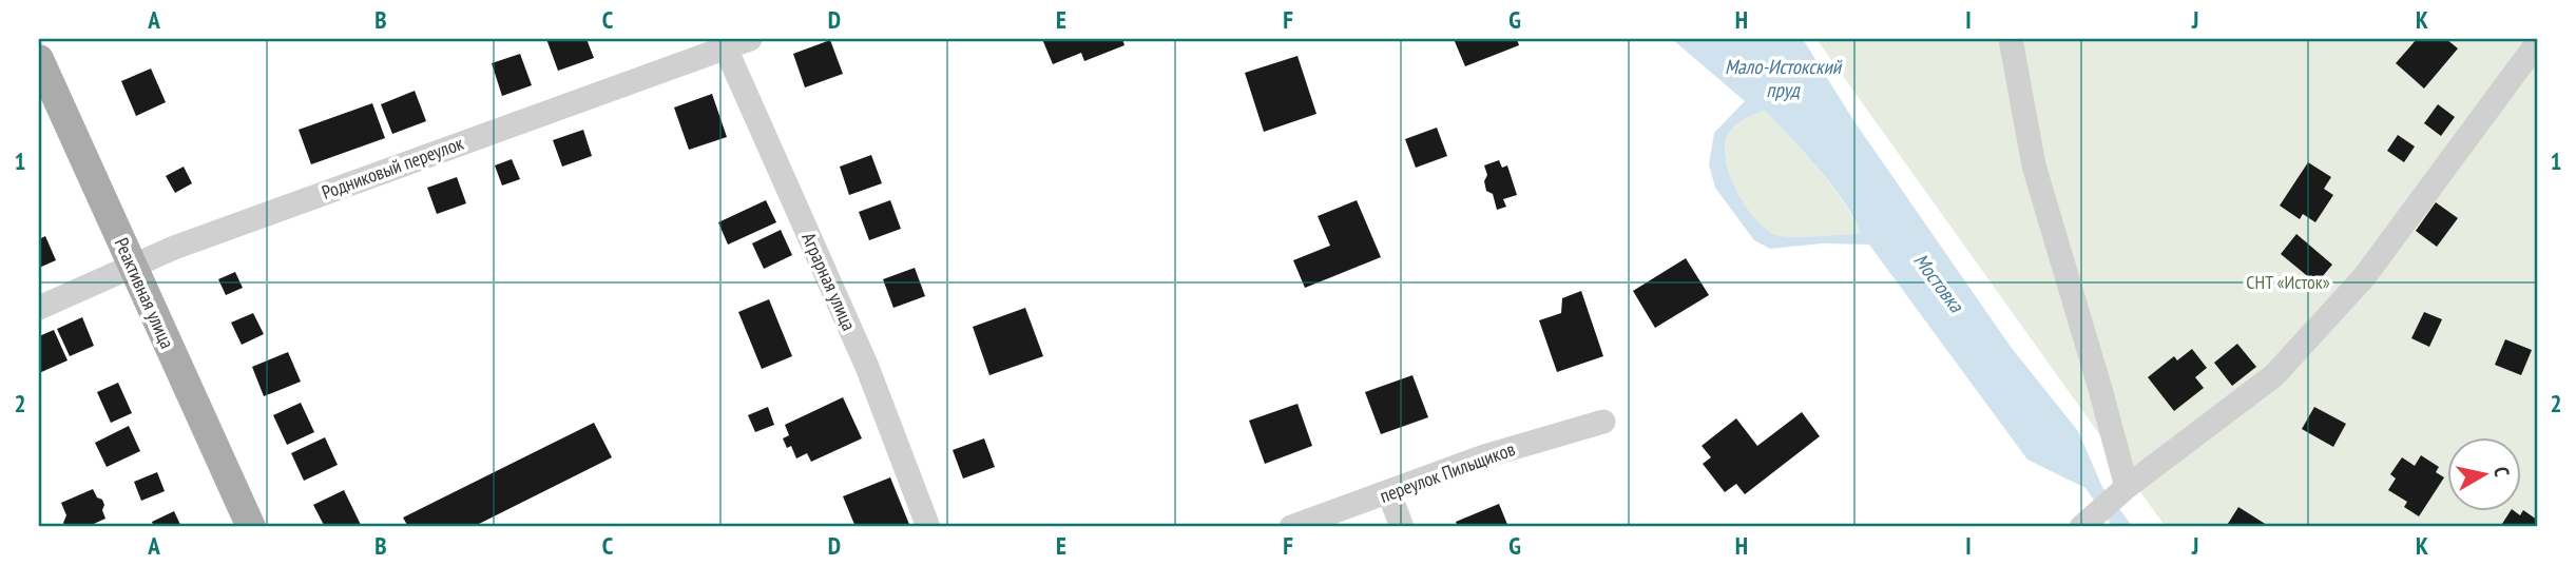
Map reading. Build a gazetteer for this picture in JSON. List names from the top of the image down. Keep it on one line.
{"streets":{"main road":["Реактивная улица"],"street":["Родниковый переулок","Аграрная улица","переулок Пильщиков"]},"crossings":[["Родниковый переулок","Аграрная улица"],["Родниковый переулок","Реактивная улица"]],"water":["Мало-Истокский пруд","Мостовка"],"parks":["СНТ «Исток»"],"north":"right","grid":{"columns":["A","B","C","D","E","F","G","H","I","J","K"],"rows":["1","2"]}}
